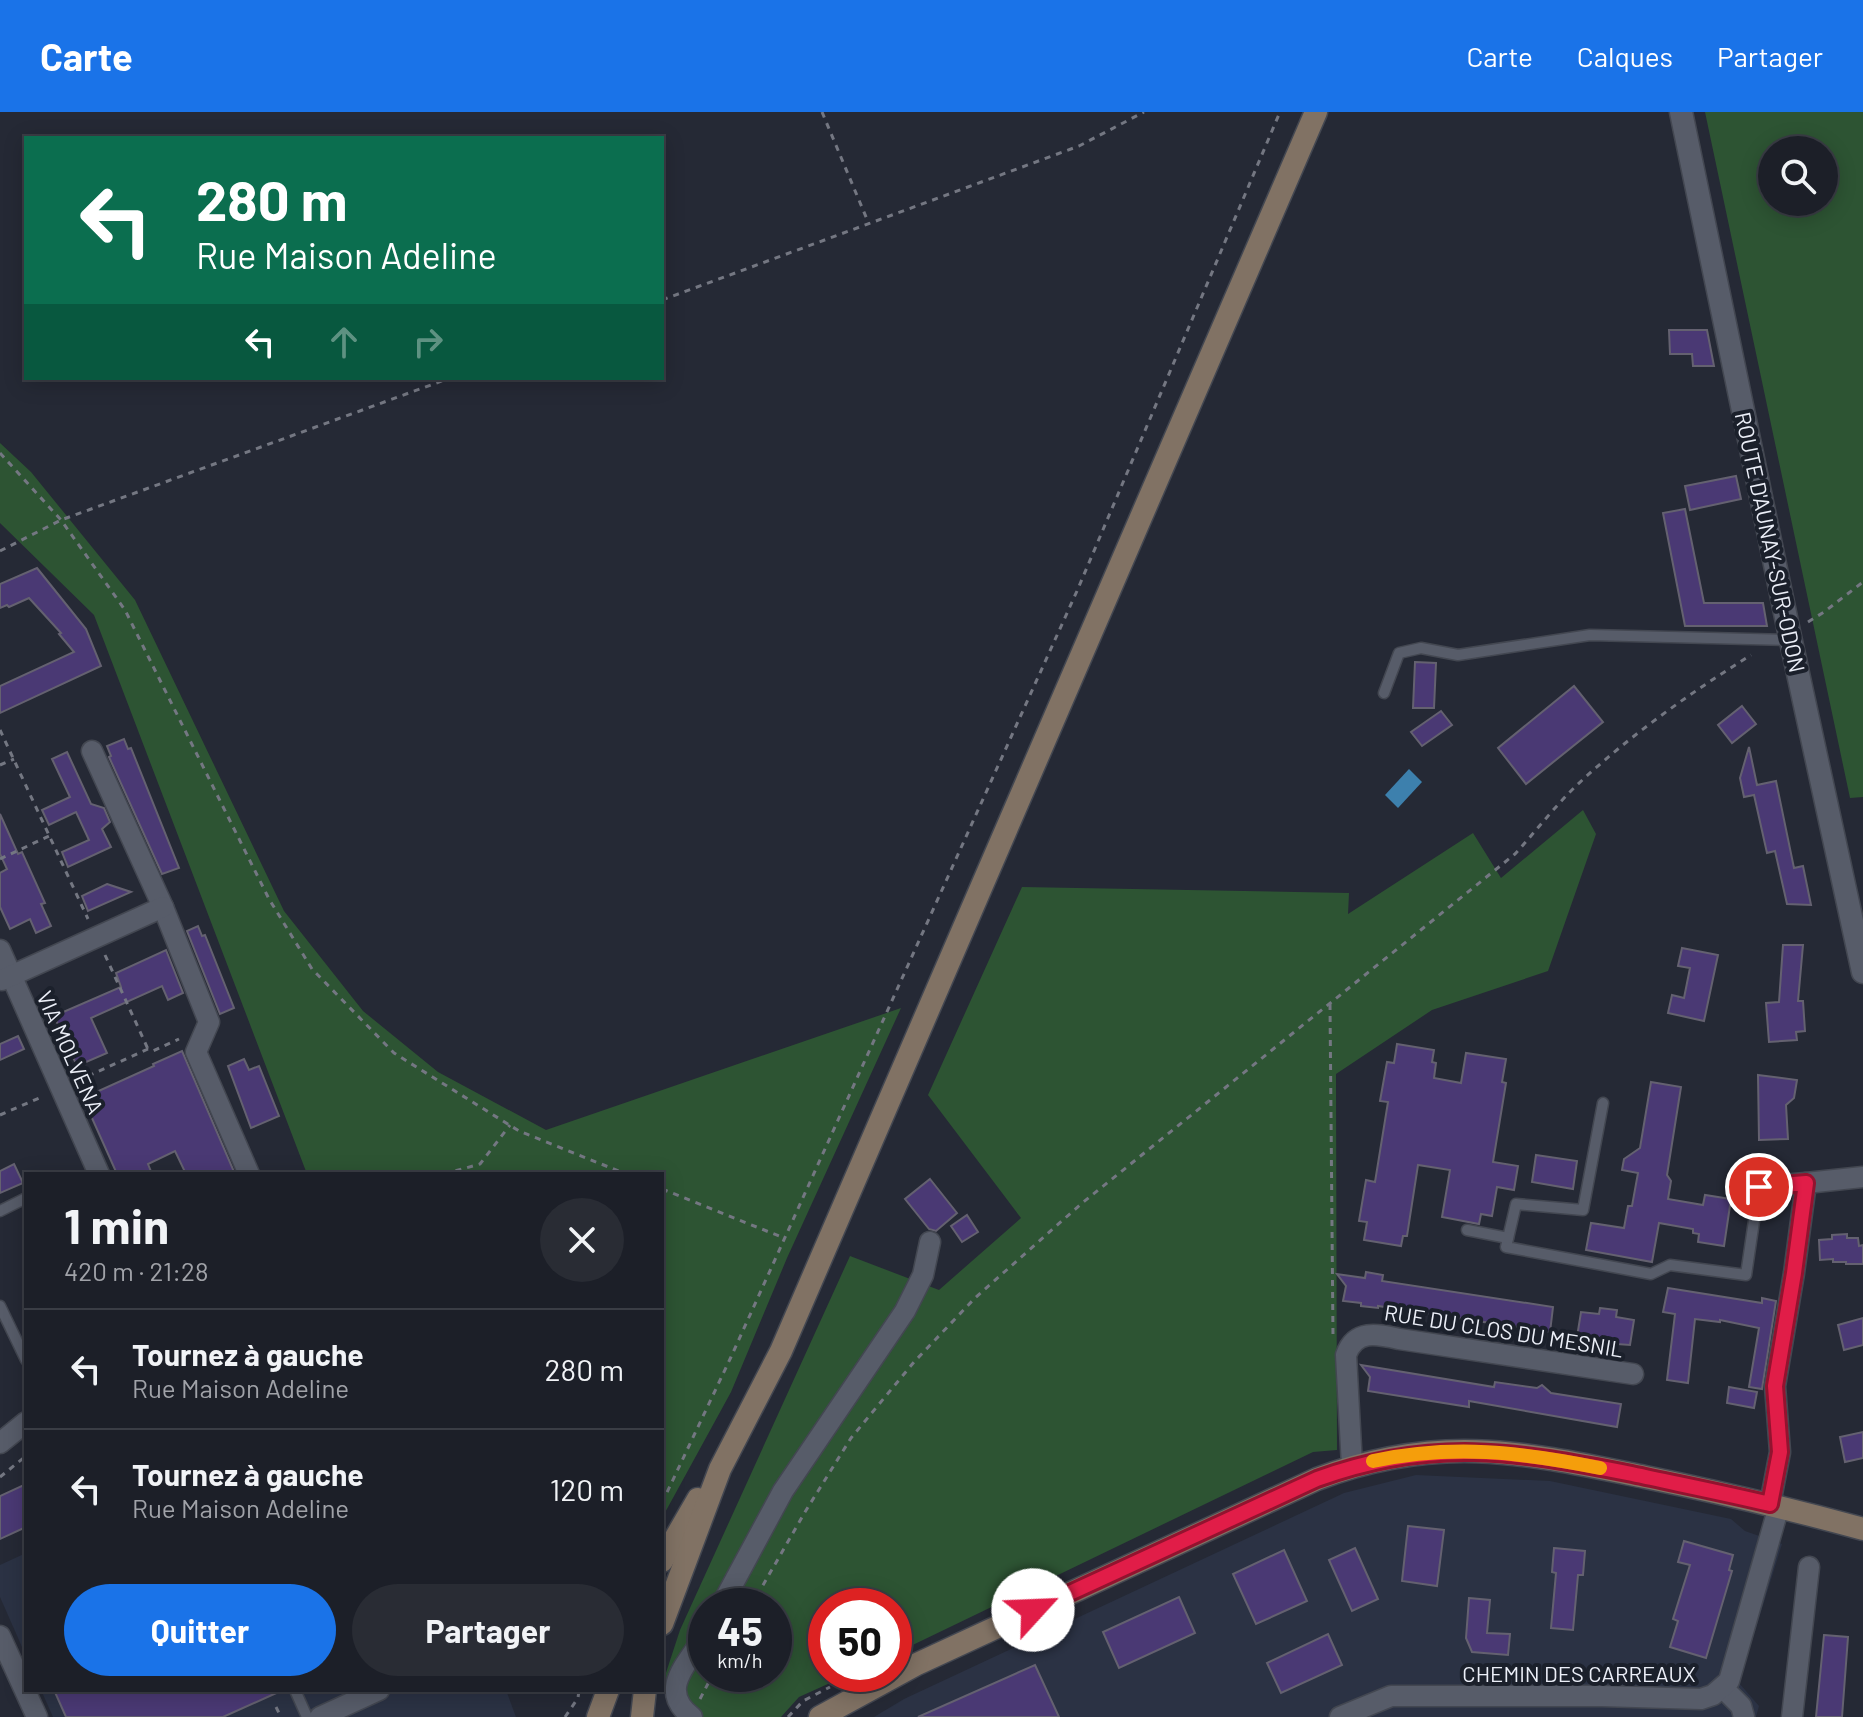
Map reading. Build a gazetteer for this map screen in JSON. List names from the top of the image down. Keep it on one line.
{"streets":{"street":["ROUTE D'AUNAY-SUR-ODON","VIA MOLVENA","RUE DU CLOS DU MESNIL","CHEMIN DES CARREAUX"]},"page":{"header":"Carte","nav":["Carte","Calques","Partager"],"turn":["280 m","Rue Maison Adeline"],"heading":["1 min","420 m · 21:28"],"list":[{"name":"Tournez à gauche","note":"Rue Maison Adeline","value":"280 m"},{"name":"Tournez à gauche","note":"Rue Maison Adeline","value":"120 m"}],"buttons":["Quitter","Partager"],"speed":"45 km/h","limit":"50"}}
